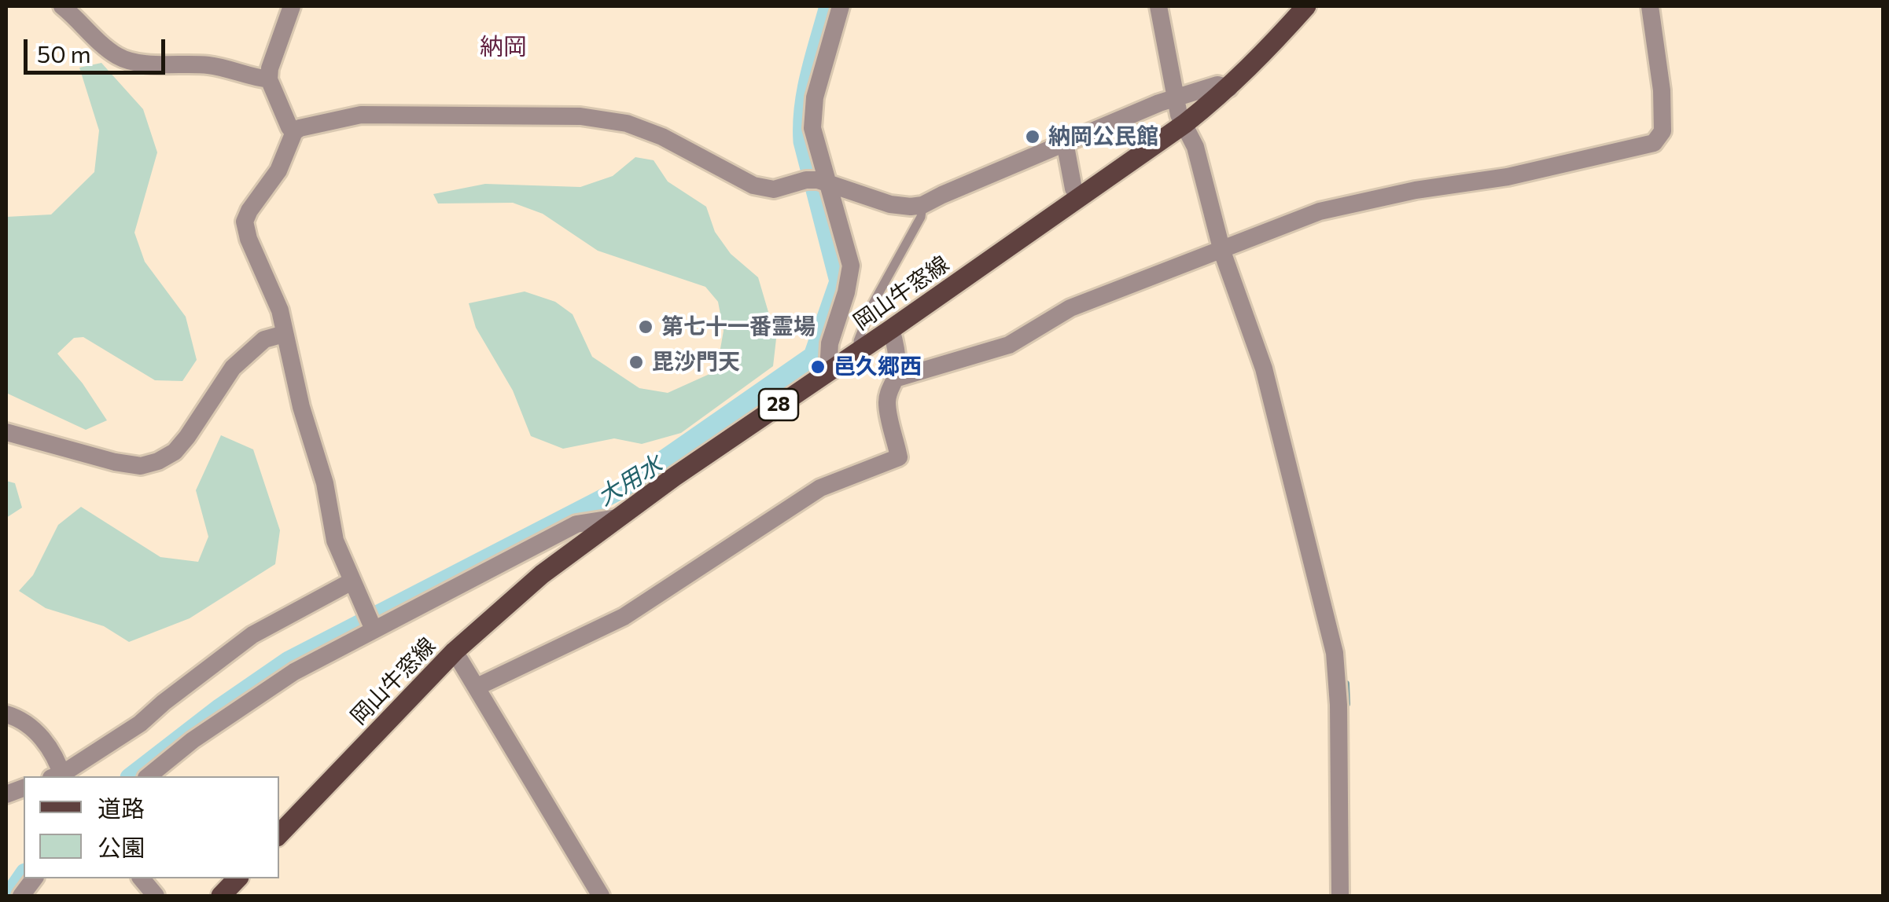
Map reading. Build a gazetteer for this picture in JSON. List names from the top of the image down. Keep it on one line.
{"streets":{"main road":["岡山牛窓線","28"]},"districts":["納岡"],"water":["大用水"],"places":["納岡公民館","第七十一番霊場","毘沙門天","邑久郷西"],"legend":["道路","公園"],"scale_bar":"50 m"}
